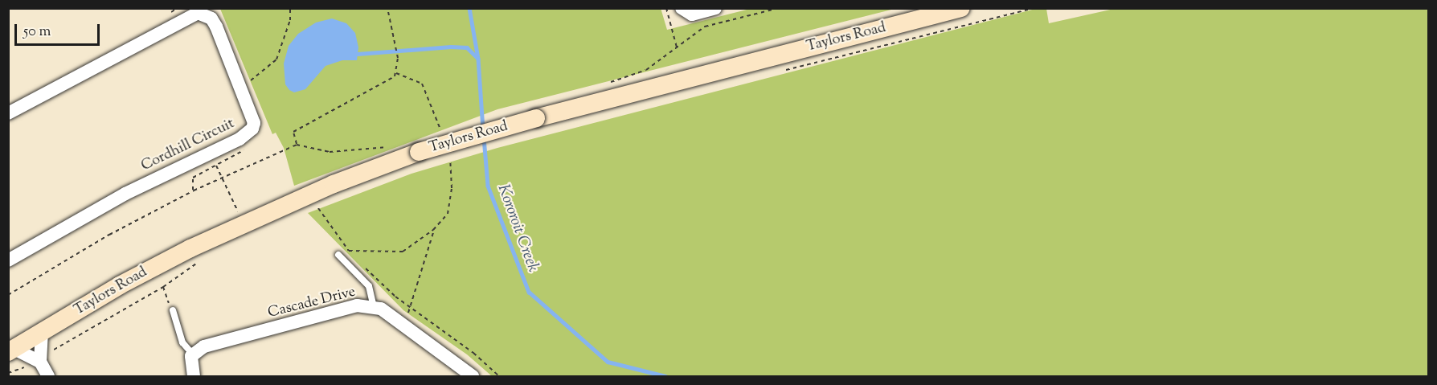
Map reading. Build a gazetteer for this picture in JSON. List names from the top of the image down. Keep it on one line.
{"streets":{"street":["Taylors Road","Cordhill Circuit","Cascade Drive"]},"water":["Kororoit Creek"],"scale_bar":"50 m"}
